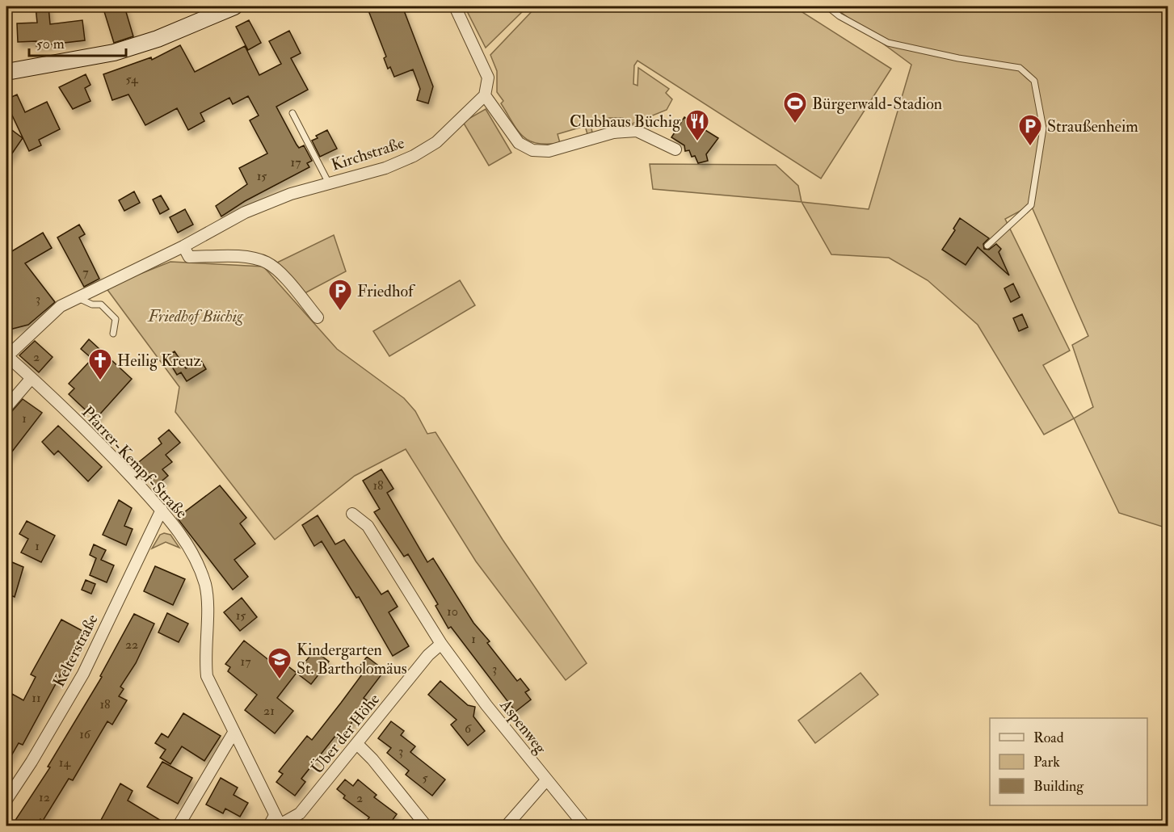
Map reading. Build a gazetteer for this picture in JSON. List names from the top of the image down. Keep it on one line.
{"streets":{"street":["Kirchstraße","Pfarrer-Kempf-Straße","Kelterstraße","Aspenweg","Über der Höhe"]},"crossings":[["Kirchstraße","Pfarrer-Kempf-Straße"],["Pfarrer-Kempf-Straße","Kelterstraße"],["Pfarrer-Kempf-Straße","Über der Höhe"],["Aspenweg","Über der Höhe"]],"parks":["Friedhof Büchig"],"places":{"sports":["Bürgerwald-Stadion"],"restaurant":["Clubhaus Büchig"],"parking":["Straußenheim","Friedhof"],"church":["Heilig Kreuz"],"school or university":["Kindergarten St. Bartholomäus"]},"house_numbers":["54","17","15","7","3","2","1","18","1","10","15","1","22","17","3","11","18","21","6","16","3","14","5","12","2"],"legend":["Road","Park","Building"],"scale_bar":"50 m"}
